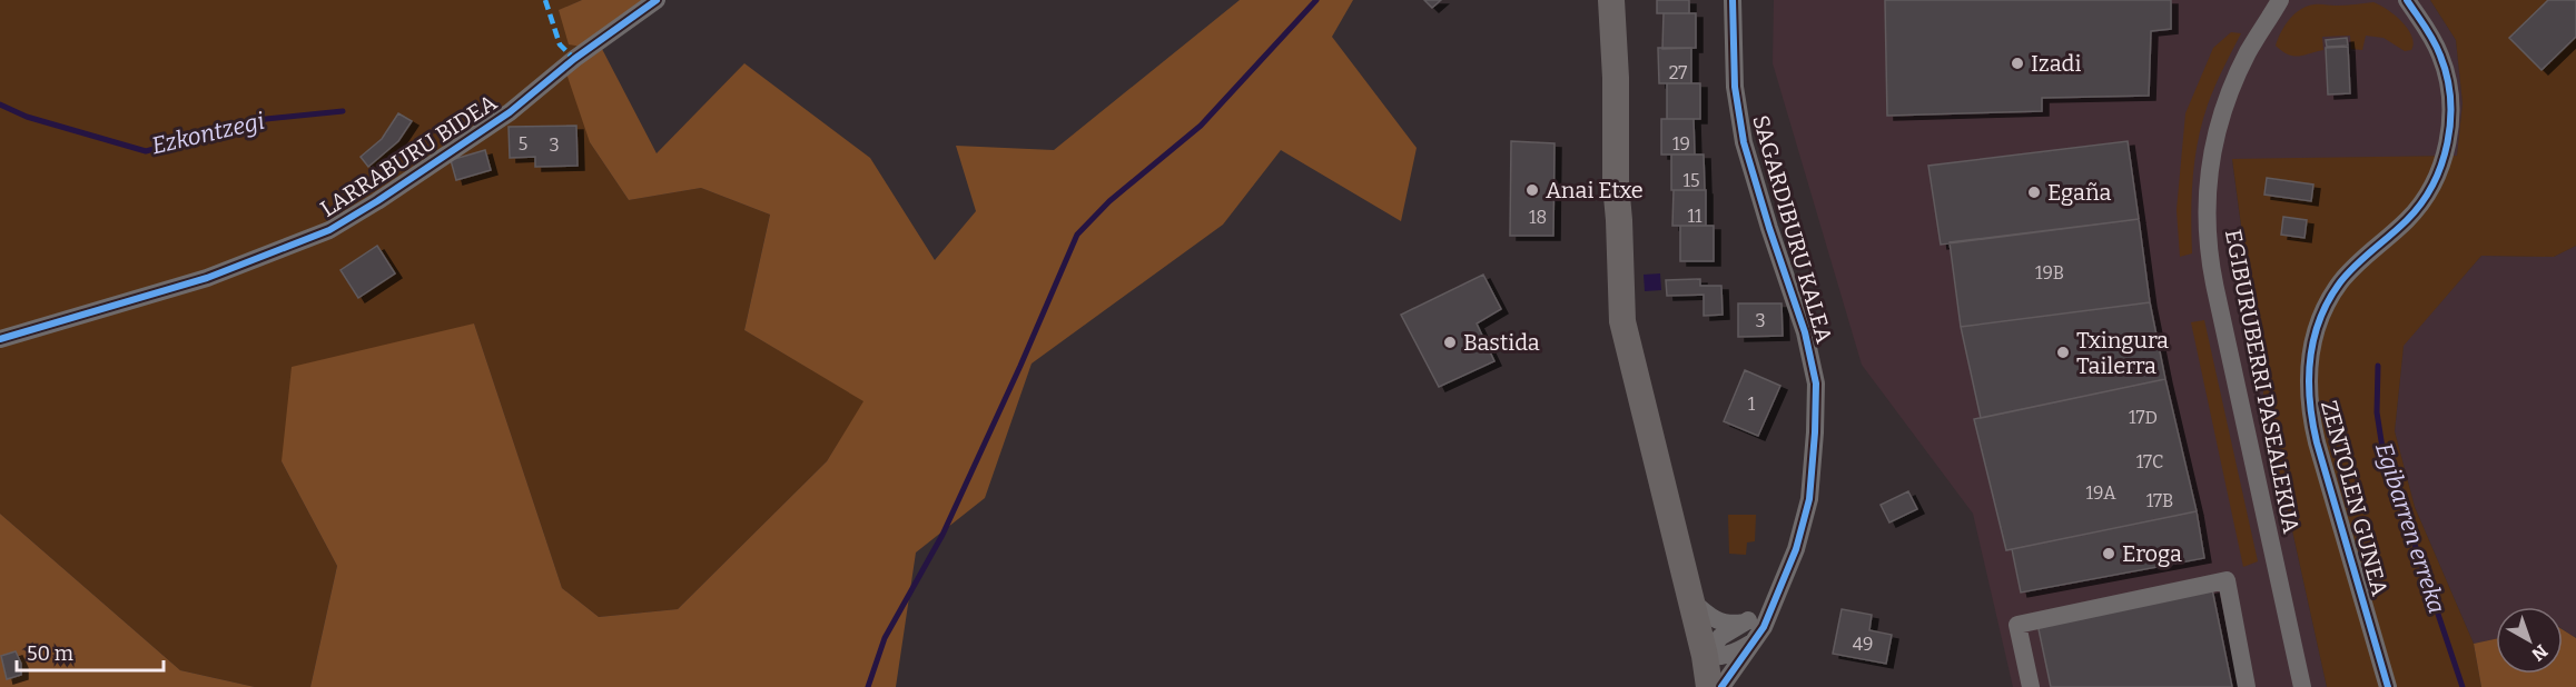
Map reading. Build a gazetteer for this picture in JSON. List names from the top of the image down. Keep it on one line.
{"streets":{"street":["LARRABURU BIDEA","SAGARDIBURU KALEA","EGIBURUBERRI PASEALEKUA","ZENTOLEN GUNEA"]},"water":["Ezkontzegi","Egibarren erreka"],"places":["Izadi","Anai Etxe","Egaña","Bastida","Txingura Tailerra","Eroga"],"house_numbers":["27","5","19","3","15","11","18","19B","3","1","17D","17C","19A","17B","49"],"scale_bar":"50 m","north":"bottom right"}
